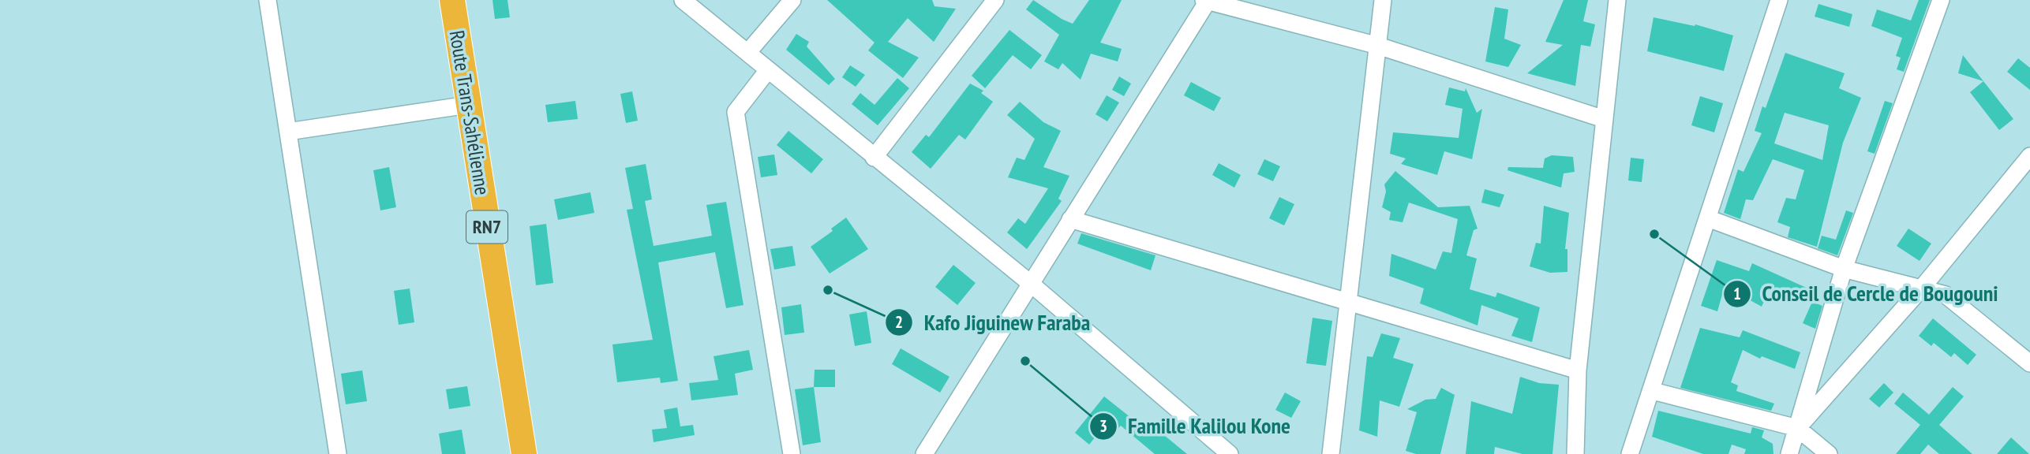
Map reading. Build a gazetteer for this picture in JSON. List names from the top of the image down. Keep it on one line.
{"streets":{"highway":["Route Trans-Sahélienne","RN7"]},"places":["Conseil de Cercle de Bougouni","Kafo Jiguinew Faraba","Famille Kalilou Kone"]}
